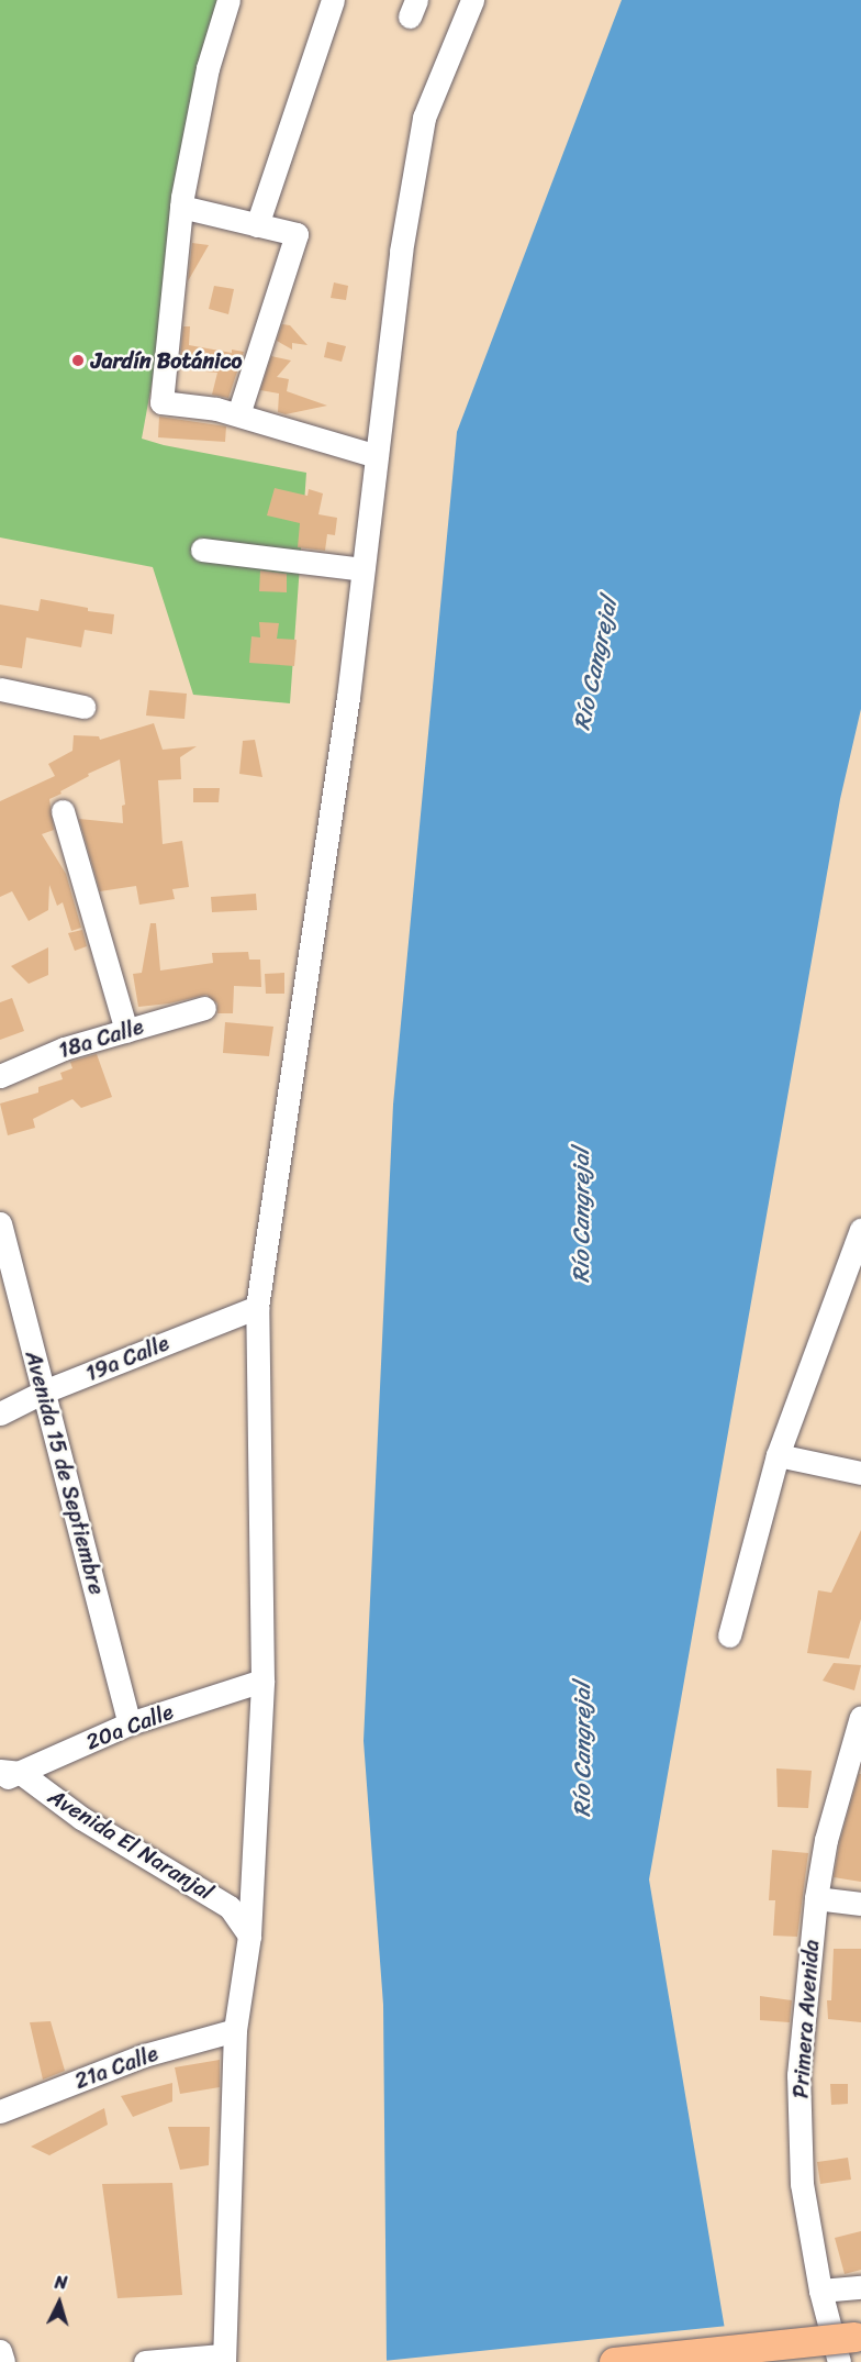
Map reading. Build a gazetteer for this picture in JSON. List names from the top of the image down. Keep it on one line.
{"streets":{"street":["18a Calle","19a Calle","Avenida 15 de Septiembre","20a Calle","Avenida El Naranjal","Primera Avenida","21a Calle"]},"crossings":[["19a Calle","Avenida 15 de Septiembre"],["Avenida 15 de Septiembre","20a Calle"],["20a Calle","Avenida El Naranjal"]],"water":["Río Cangrejal"],"places":["Jardín Botánico"],"north":"top"}
